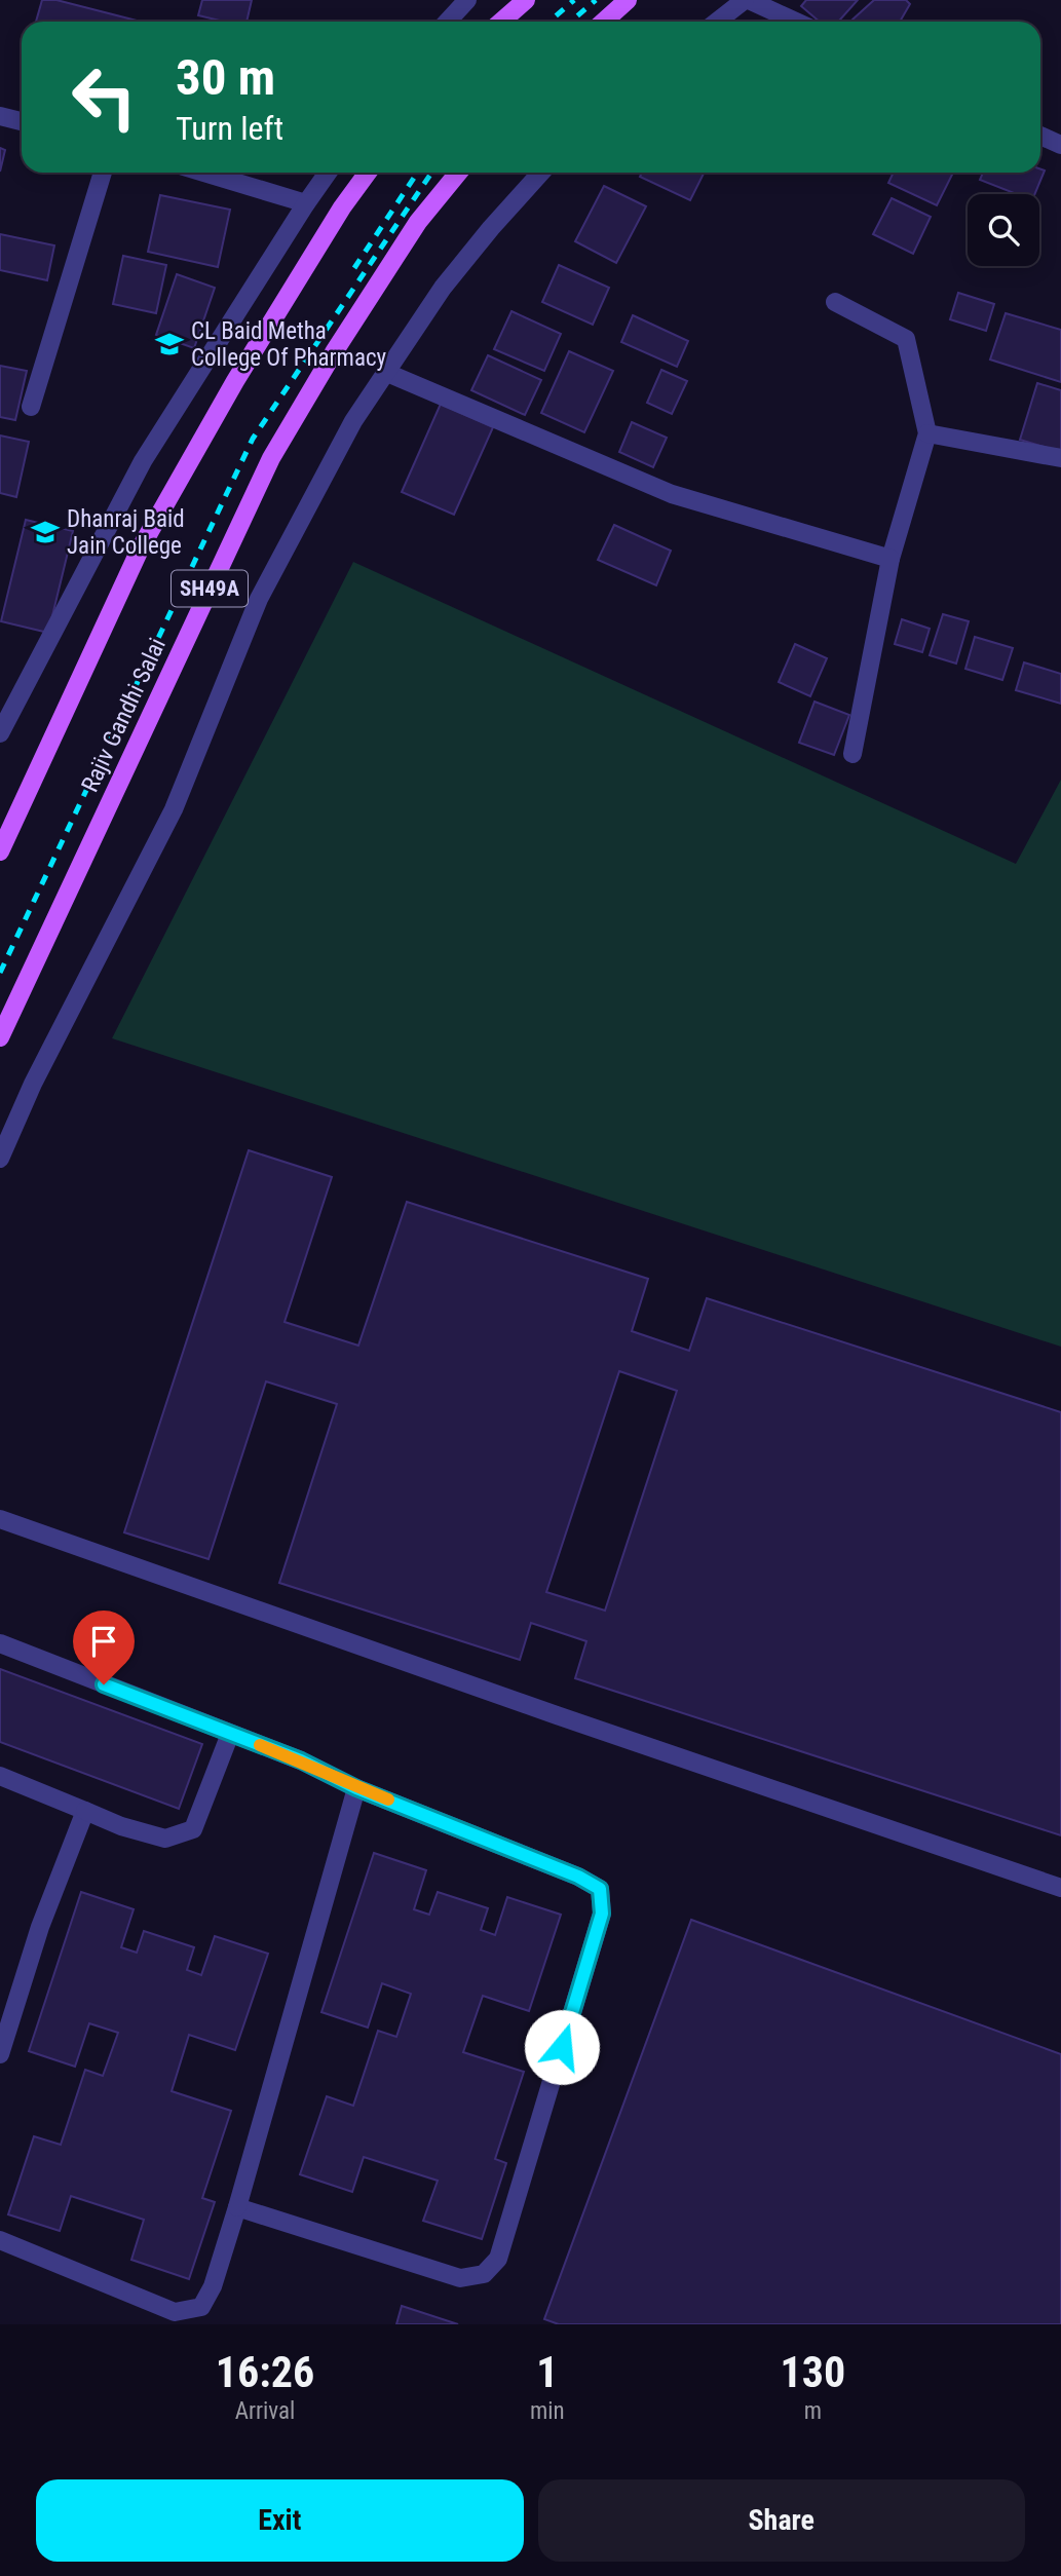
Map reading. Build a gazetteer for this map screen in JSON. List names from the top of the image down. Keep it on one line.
{"streets":{"main road":["SH49A","Rajiv Gandhi Salai"]},"places":{"school or university":["CL Baid Metha College Of Pharmacy","Dhanraj Baid Jain College"]},"page":{"turn":["30 m","Turn left"],"eta":["16:26","Arrival","1","min","130","m"],"buttons":["Exit","Share"]}}
